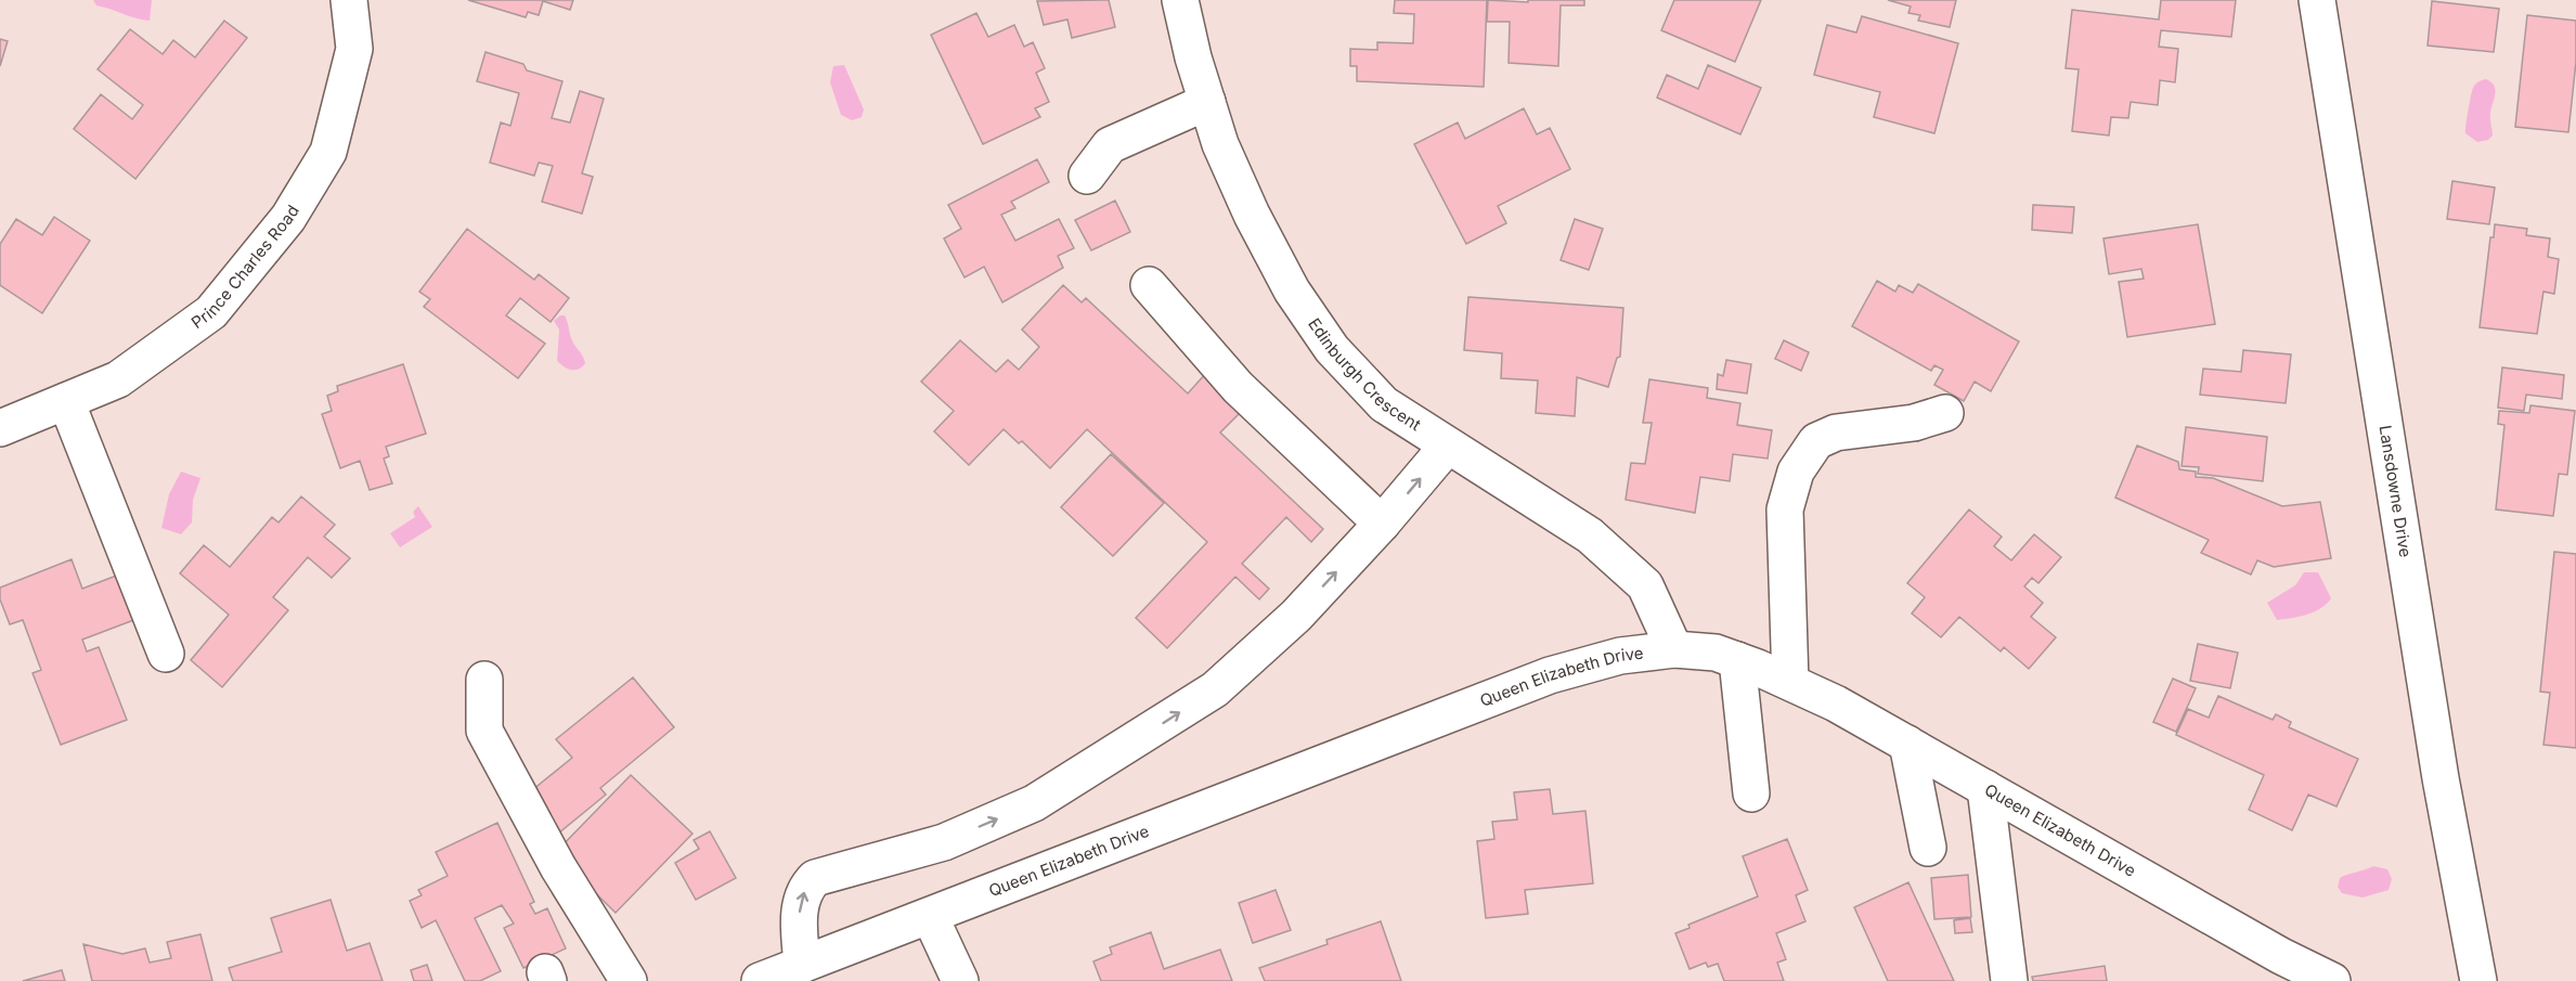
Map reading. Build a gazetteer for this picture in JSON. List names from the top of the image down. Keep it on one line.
{"streets":{"street":["Prince Charles Road","Edinburgh Crescent","Lansdowne Drive","Queen Elizabeth Drive"]},"crossings":[["Edinburgh Crescent","Queen Elizabeth Drive"]]}
